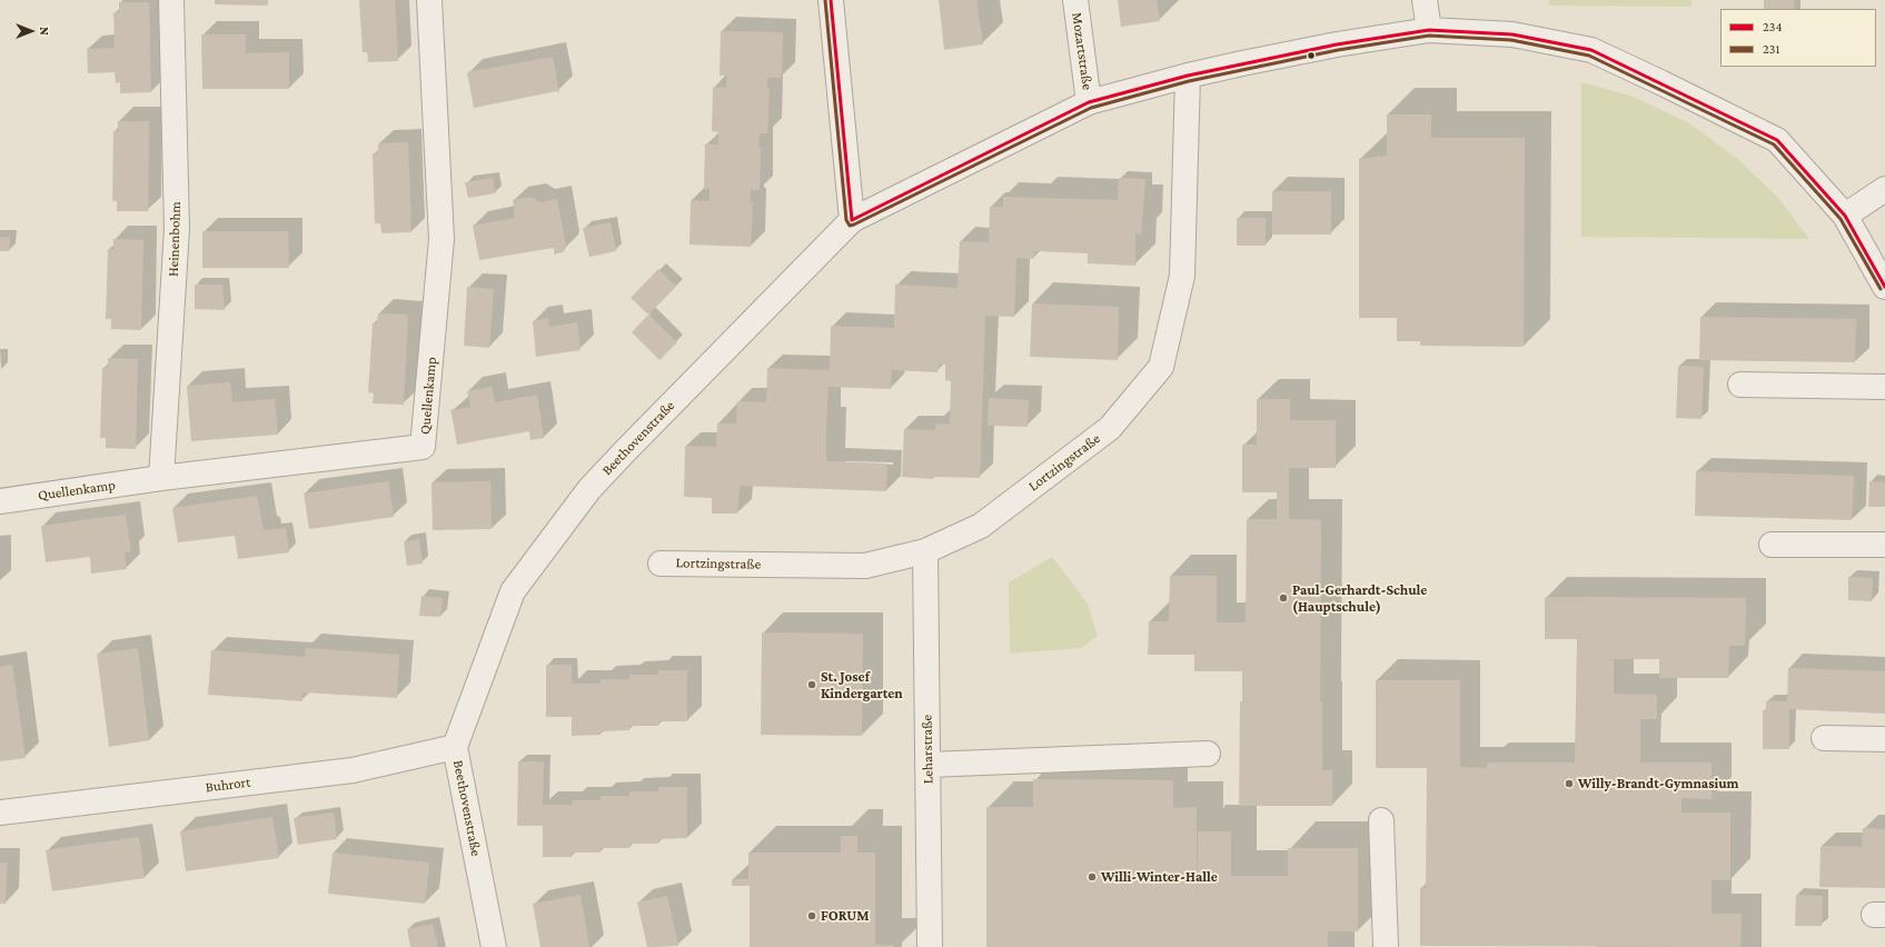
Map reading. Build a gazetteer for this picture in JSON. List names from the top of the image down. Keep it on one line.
{"streets":{"street":["Mozartstraße","Heinenbohm","Quellenkamp","Beethovenstraße","Lortzingstraße","Leharstraße","Buhrort"]},"crossings":[["Mozartstraße","Beethovenstraße"],["Heinenbohm","Quellenkamp"],["Beethovenstraße","Lortzingstraße"],["Beethovenstraße","Buhrort"],["Lortzingstraße","Leharstraße"]],"places":["Paul-Gerhardt-Schule (Hauptschule)","St. Josef Kindergarten","Willy-Brandt-Gymnasium","Willi-Winter-Halle","FORUM"],"lines":["transit line 234","transit line 231"],"legend":["234","231"],"north":"right"}
